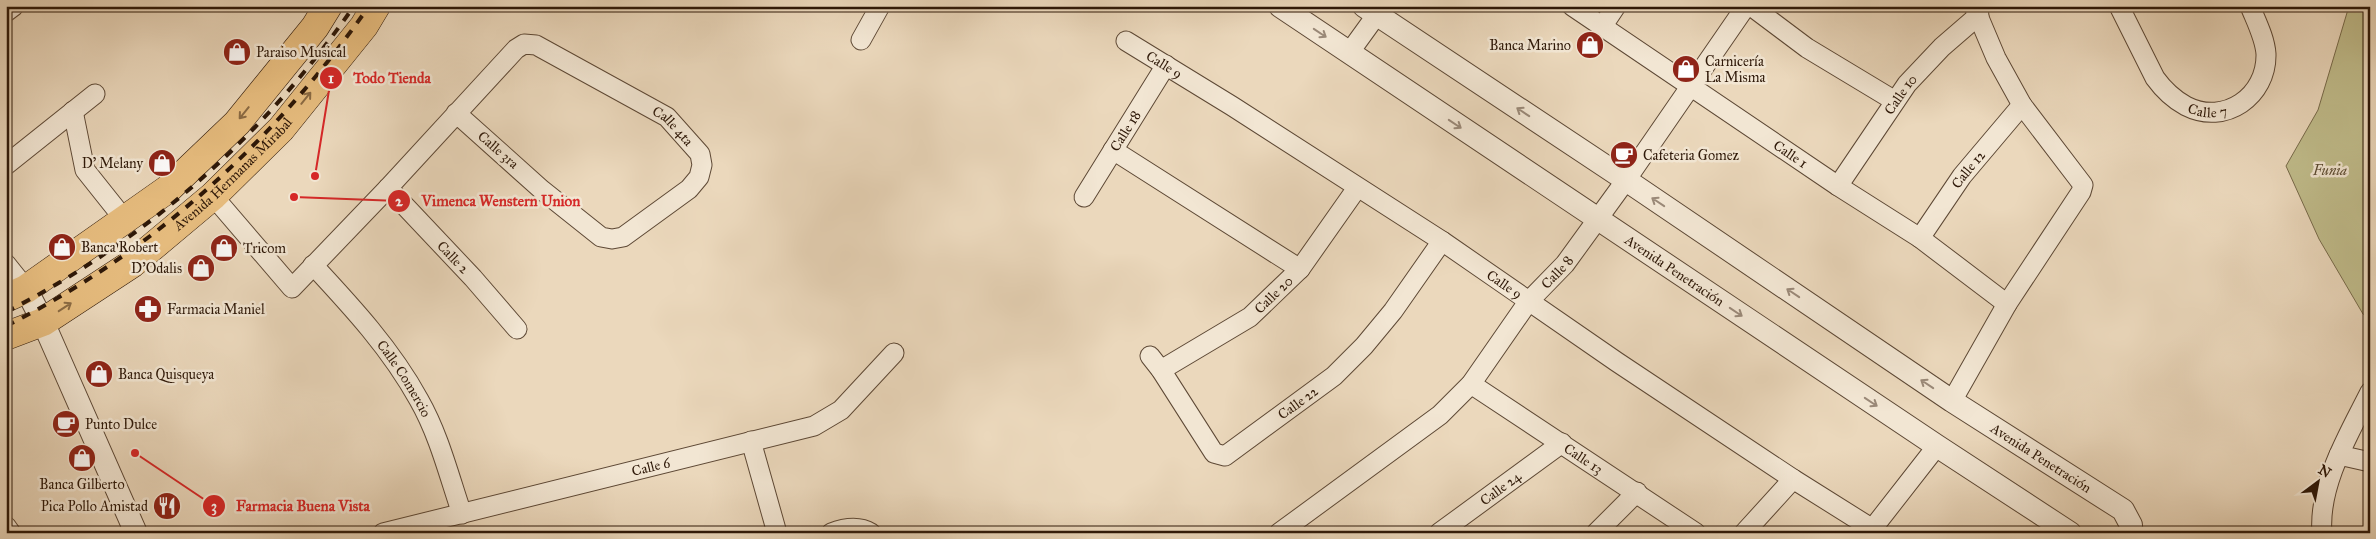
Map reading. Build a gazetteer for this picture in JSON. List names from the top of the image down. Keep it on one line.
{"streets":{"main road":["Avenida Hermanas Mirabal"],"street":["Calle 9","Calle 10","Calle 7","Calle 4ta","Calle 18","Calle 3ra","Calle 1","Calle 12","Calle 2","Calle 8","Avenida Penetración","Calle 20","Calle Comercio","Calle 22","Calle 13","Calle 6","Calle 24"]},"crossings":[["Calle 9","Calle 18"],["Calle 9","Calle 8"],["Calle 9","Calle 20"],["Calle 9","Calle 22"],["Calle 10","Calle 1"],["Calle 4ta","Calle 3ra"],["Calle 1","Calle 12"],["Calle 1","Calle 8"],["Calle 8","Avenida Penetración"],["Calle 8","Calle 13"],["Calle 20","Calle 22"],["Calle Comercio","Calle 6"],["Calle 13","Calle 24"]],"parks":["Funia"],"places":{"shop":["Banca Marino","Paraiso Musical","Carnicería La Misma","D' Melany","Banca Robert","Tricom","D'Odalis","Banca Quisqueya","Banca Gilberto"],"cafe":["Cafeteria Gomez","Punto Dulce"],"other":["Todo Tienda","Vimenca Wenstern Union","Farmacia Buena Vista"],"pharmacy":["Farmacia Maniel"],"restaurant":["Pica Pollo Amistad"]},"north":"top right"}
